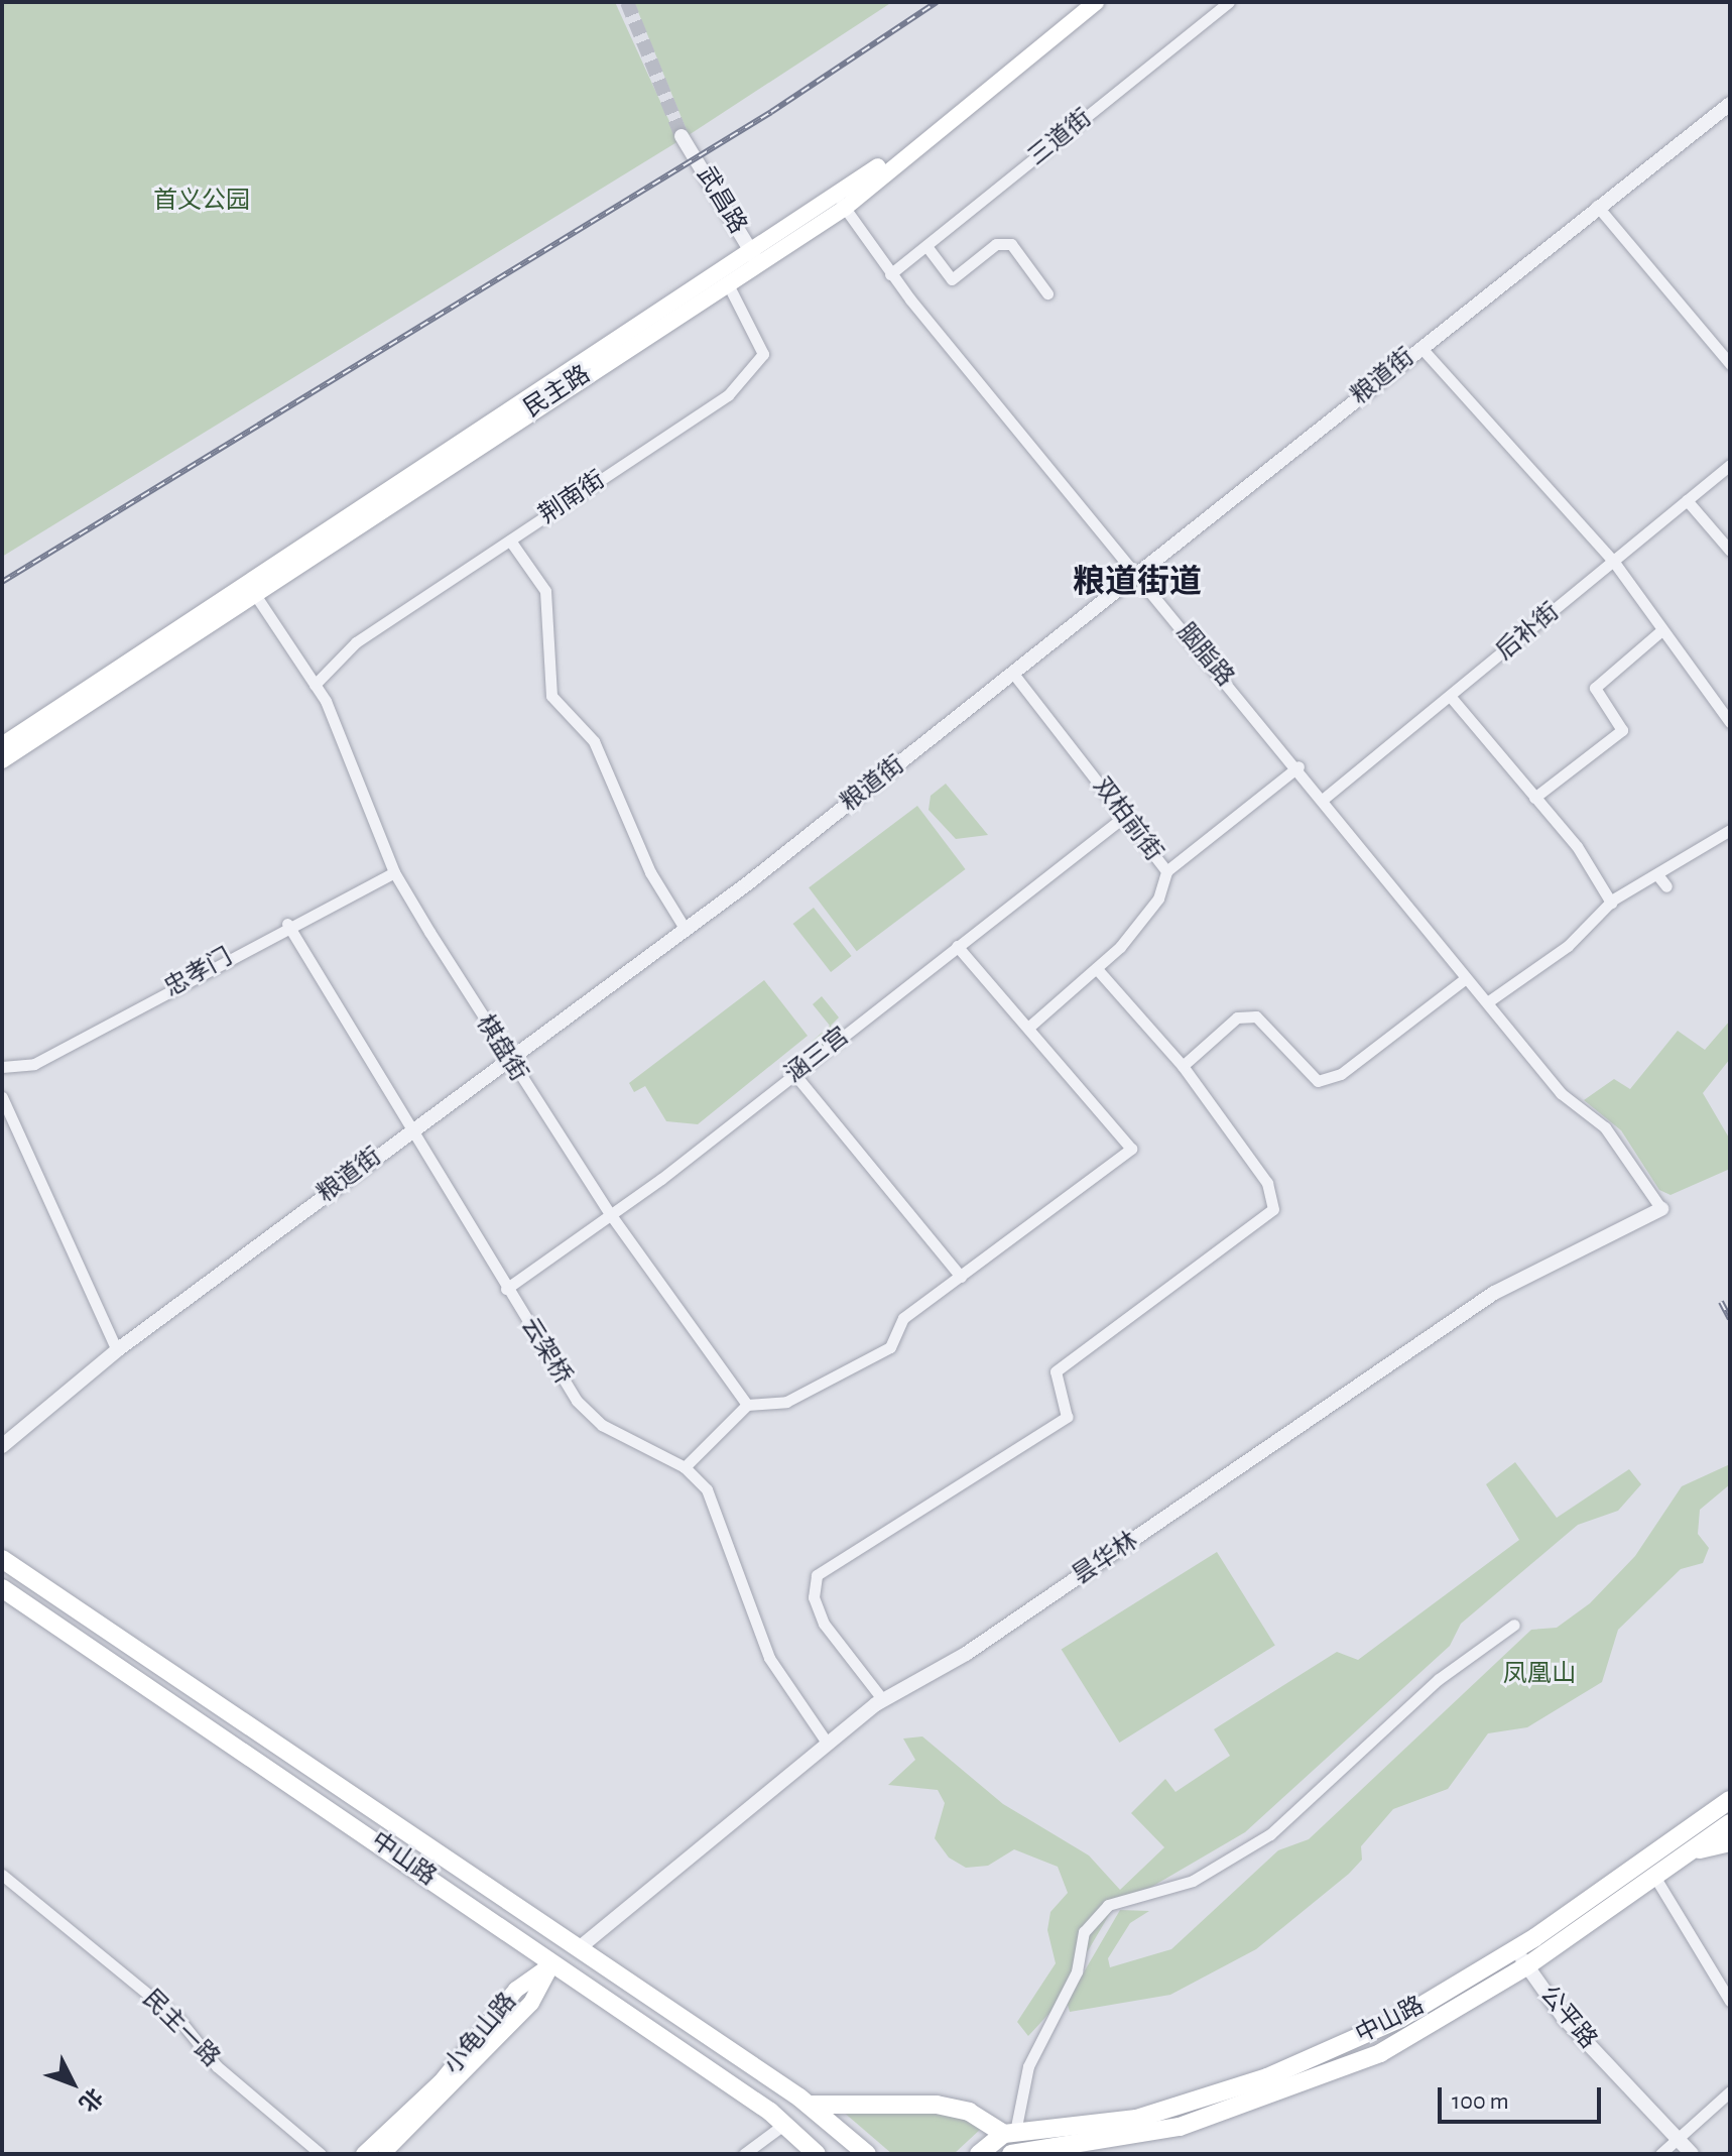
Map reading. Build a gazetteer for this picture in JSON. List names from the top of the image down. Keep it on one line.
{"streets":{"main road":["民主路","中山路","小龟山路"],"street":["三道街","武昌路","粮道街","荆南街","后补街","胭脂路","双柏前街","忠孝门","棋盘街","涵三宫","云架桥","昙华林","公平路","民主一路"]},"crossings":[["三道街","胭脂路"],["武昌路","民主路"],["粮道街","胭脂路"],["粮道街","双柏前街"],["粮道街","棋盘街"],["粮道街","云架桥"],["民主路","荆南街"],["民主路","胭脂路"],["民主路","棋盘街"],["荆南街","棋盘街"],["后补街","胭脂路"],["胭脂路","双柏前街"],["胭脂路","昙华林"],["双柏前街","涵三宫"],["忠孝门","棋盘街"],["忠孝门","云架桥"],["棋盘街","涵三宫"],["涵三宫","云架桥"],["云架桥","昙华林"],["昙华林","中山路"],["中山路","公平路"],["中山路","小龟山路"]],"districts":["粮道街道"],"parks":["首义公园","凤凰山"],"scale_bar":"100 m","north":"bottom right"}
